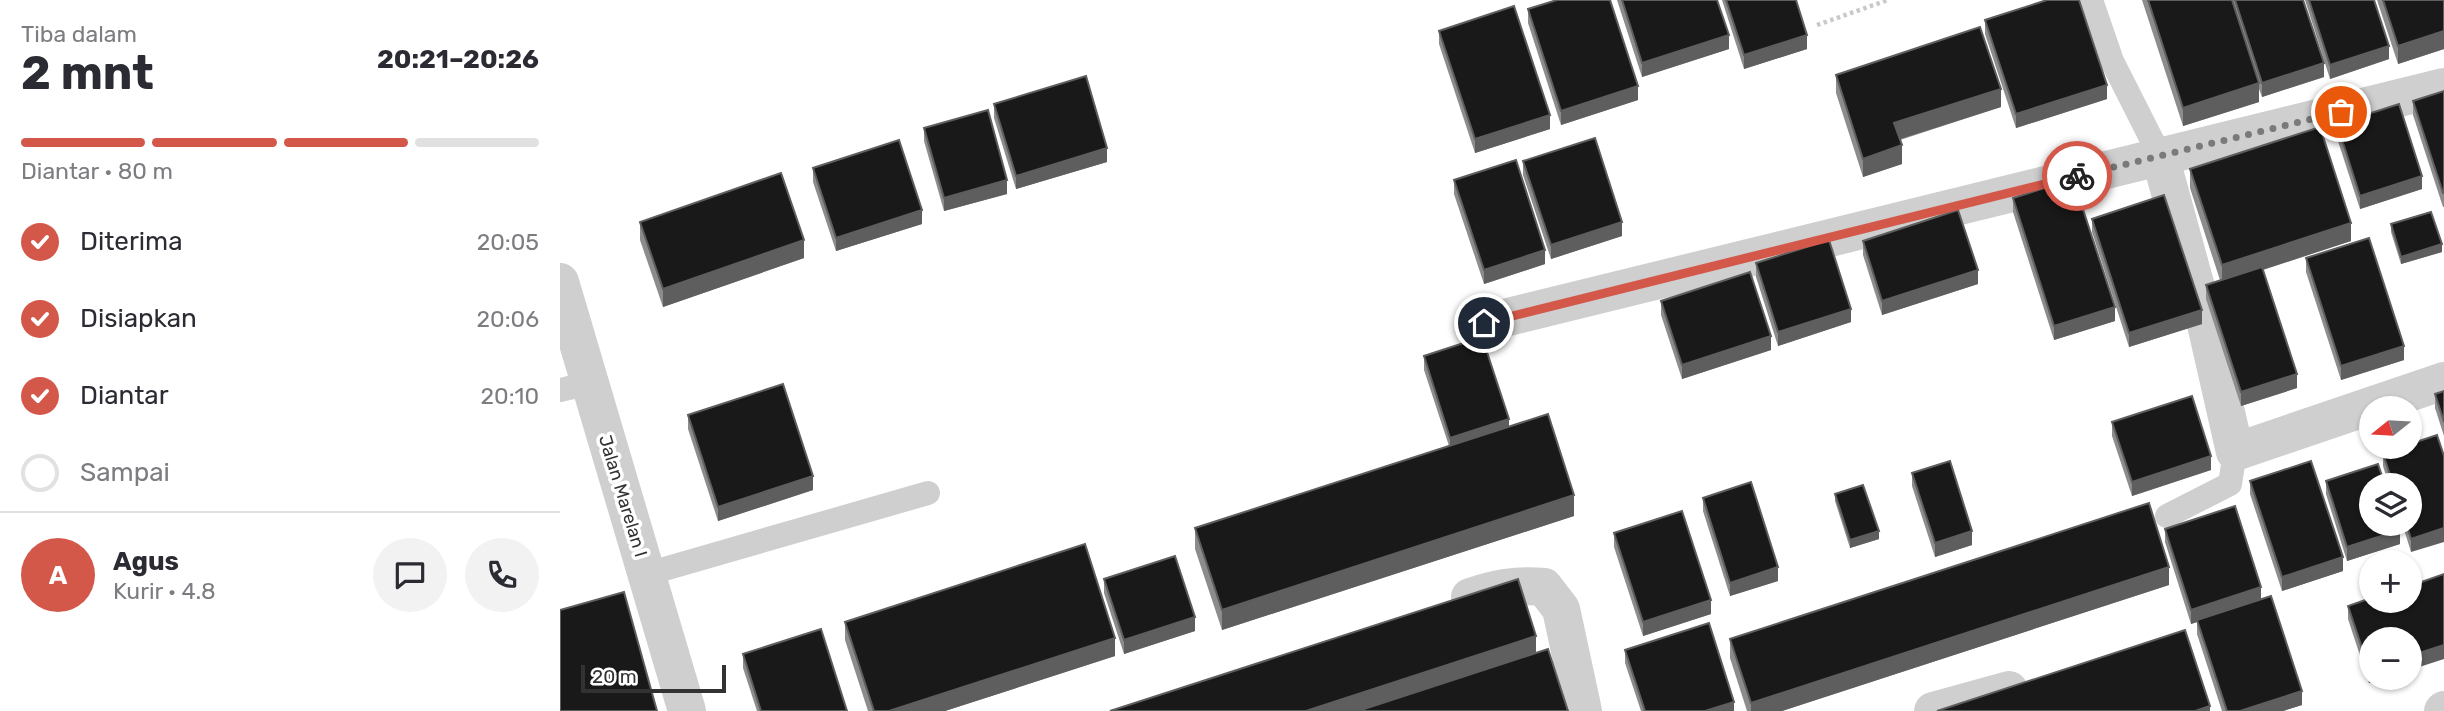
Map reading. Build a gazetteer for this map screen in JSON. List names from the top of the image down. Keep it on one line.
{"streets":{"street":["Jalan Marelan I"]},"scale_bar":"20 m","north":"left","page":{"heading":["2 mnt","Tiba dalam","20:21–20:26"],"panel":["Agus","Kurir · 4.8"],"bar":"Diantar · 80 m","list":[["Diterima","20:05"],["Disiapkan","20:06"],["Diantar","20:10"],"Sampai"],"map_buttons":["+","−"],"round":"A","scale":"20 m"}}
